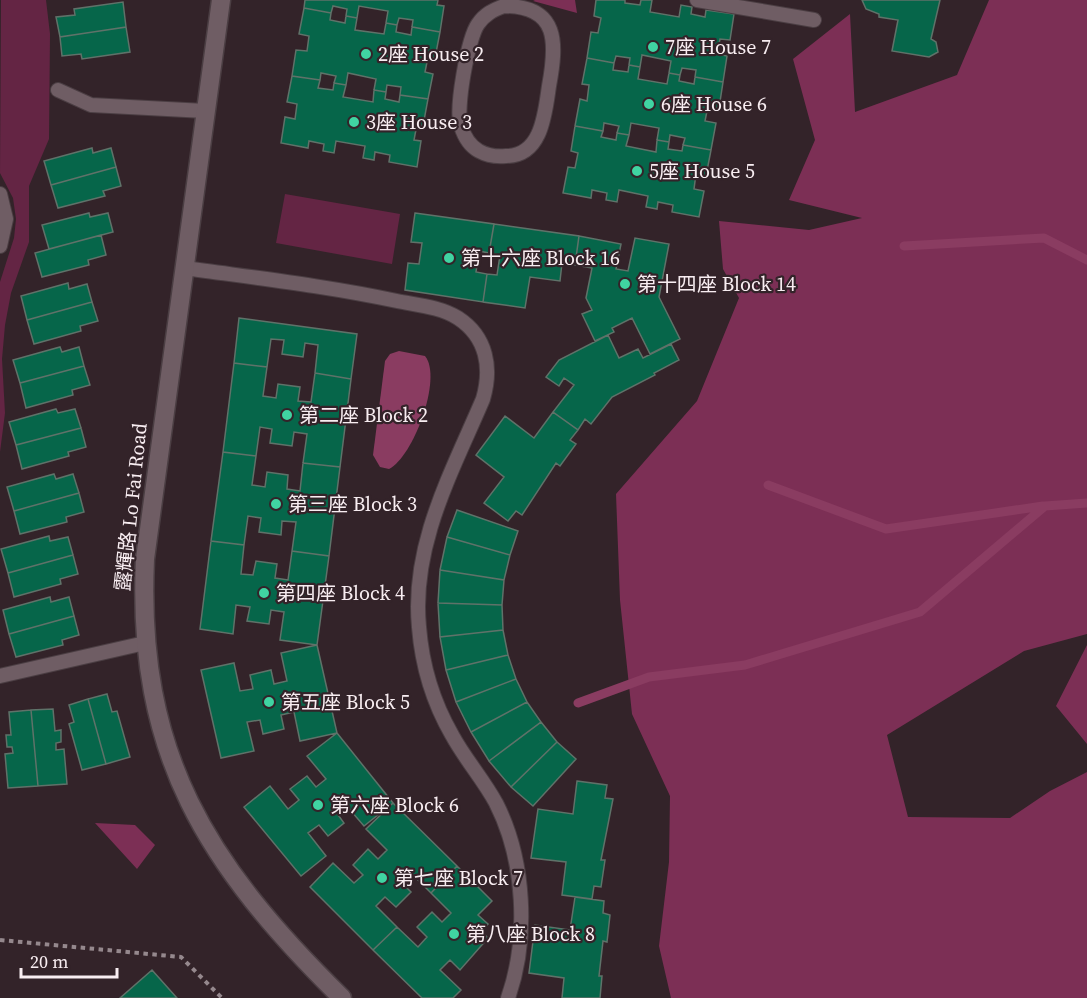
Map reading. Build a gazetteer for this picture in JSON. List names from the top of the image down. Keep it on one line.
{"streets":{"street":["露輝路 Lo Fai Road"]},"places":["7座 House 7","2座 House 2","6座 House 6","3座 House 3","5座 House 5","第十六座 Block 16","第十四座 Block 14","第二座 Block 2","第三座 Block 3","第四座 Block 4","第五座 Block 5","第六座 Block 6","第七座 Block 7","第八座 Block 8"],"scale_bar":"20 m"}
